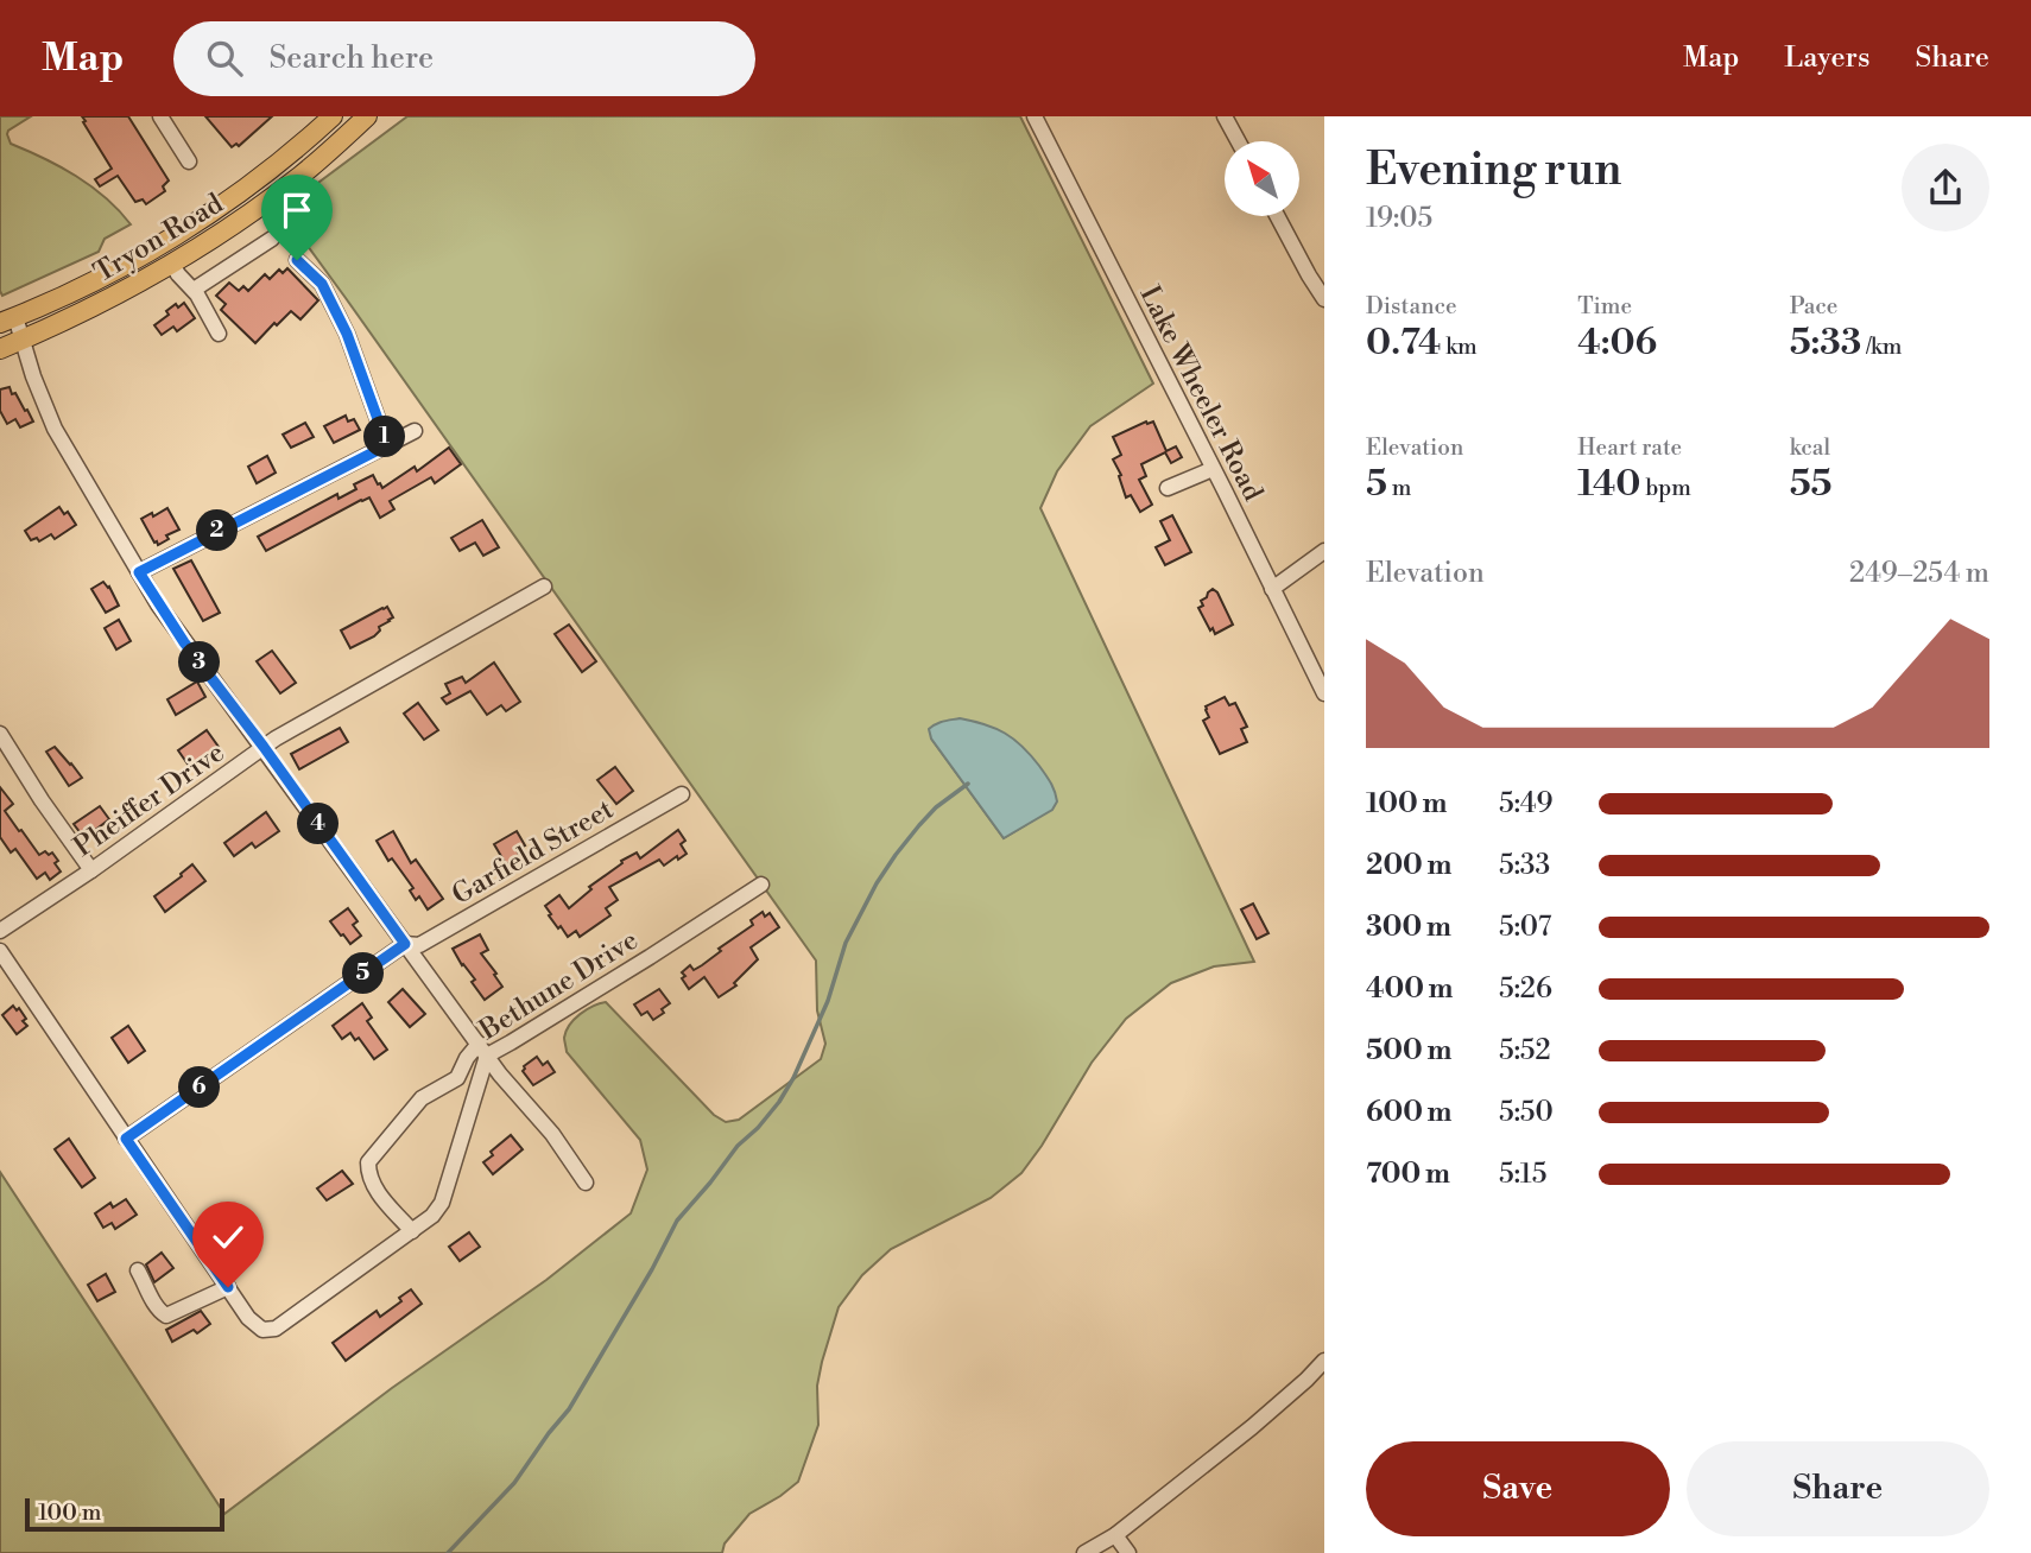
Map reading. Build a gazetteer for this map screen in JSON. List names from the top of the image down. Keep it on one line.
{"streets":{"main road":["Tryon Road"],"street":["Lake Wheeler Road","Pheiffer Drive","Garfield Street","Bethune Drive"]},"scale_bar":"100 m","north":"top left","page":{"header":"Map","search":"Search here","nav":["Map","Layers","Share"],"heading":["Evening run","19:05"],"stats":[["Distance","0.74 km"],["Time","4:06"],["Pace","5:33 /km"],["Elevation","5 m"],["Heart rate","140 bpm"],["kcal","55"]],"pins":["1","2","3","4","5","6"],"chart":["Elevation","249–254 m"],"list":[{"name":"100 m","note":"5:49"},{"name":"200 m","note":"5:33"},{"name":"300 m","note":"5:07"},{"name":"400 m","note":"5:26"},{"name":"500 m","note":"5:52"},{"name":"600 m","note":"5:50"},{"name":"700 m","note":"5:15"}],"buttons":["Save","Share"],"scale":"100 m"}}
